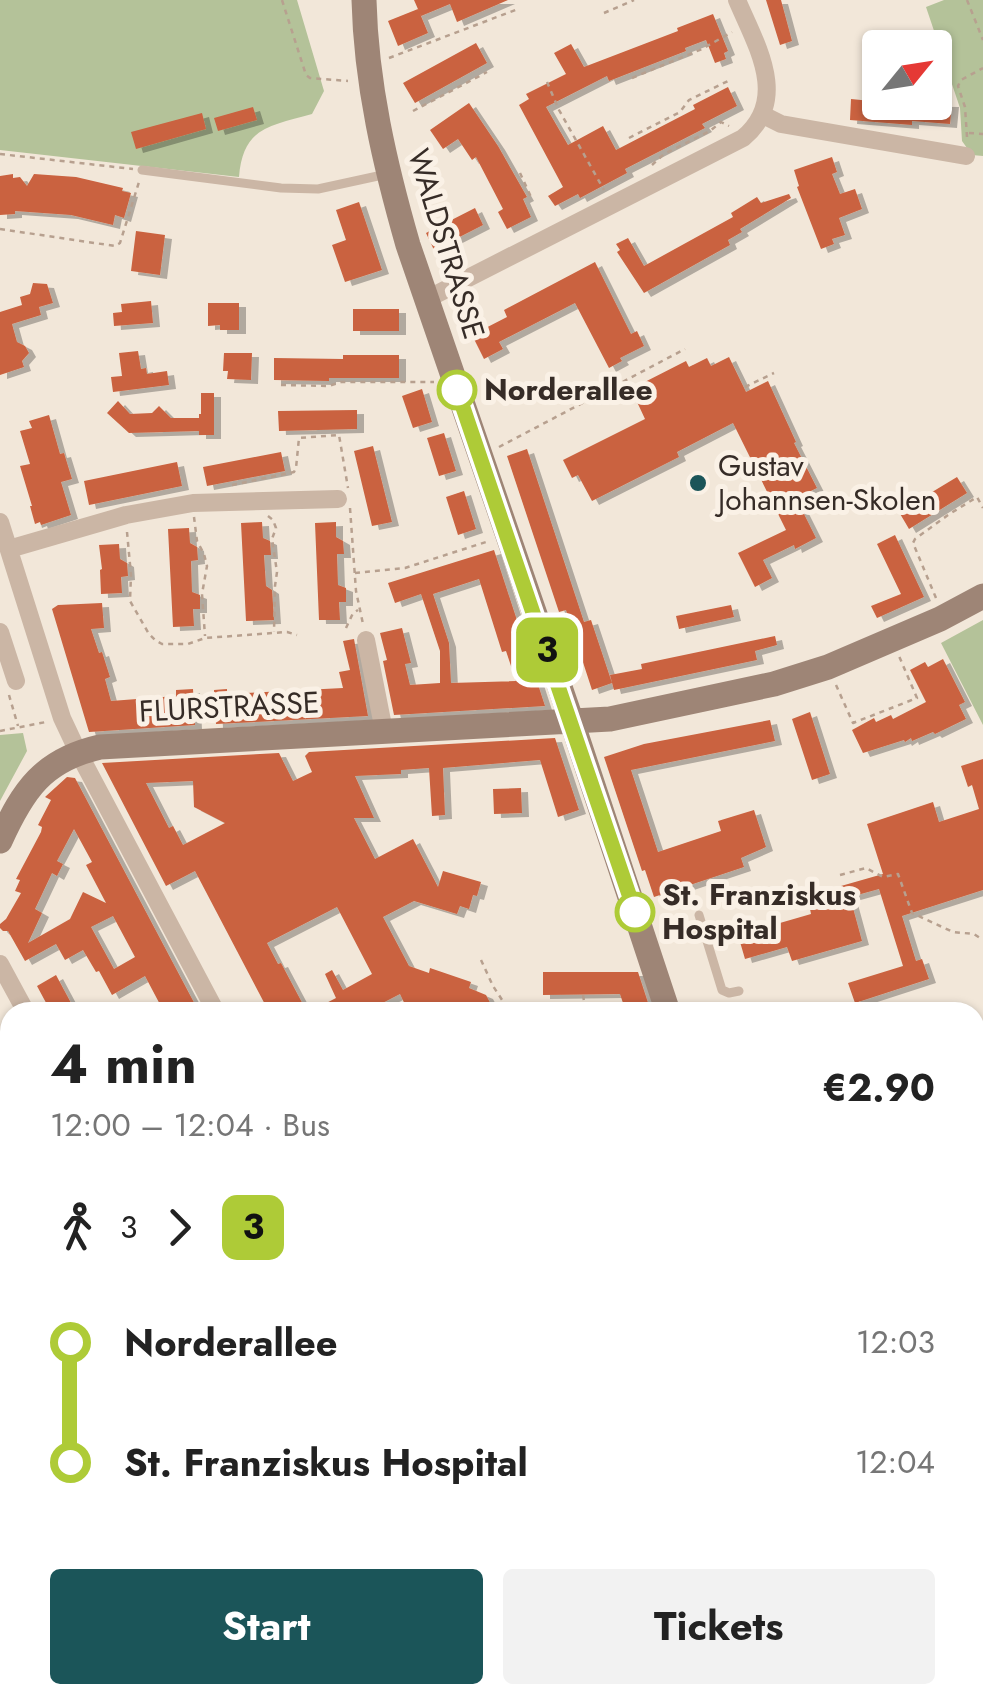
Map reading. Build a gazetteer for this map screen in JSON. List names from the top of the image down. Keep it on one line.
{"streets":{"main road":["WALDSTRASSE","FLURSTRASSE"]},"crossings":[["WALDSTRASSE","FLURSTRASSE"]],"places":["Norderallee","Gustav Johannsen-Skolen","St. Franziskus Hospital"],"lines":["bus line 3"],"north":"top right","page":{"on_map":"3","heading":["4 min","12:00 – 12:04 · Bus","€2.90"],"legs":["3","3"],"list":[{"name":"Norderallee","value":"12:03"},{"name":"St. Franziskus Hospital","value":"12:04"}],"buttons":["Start","Tickets"]}}
